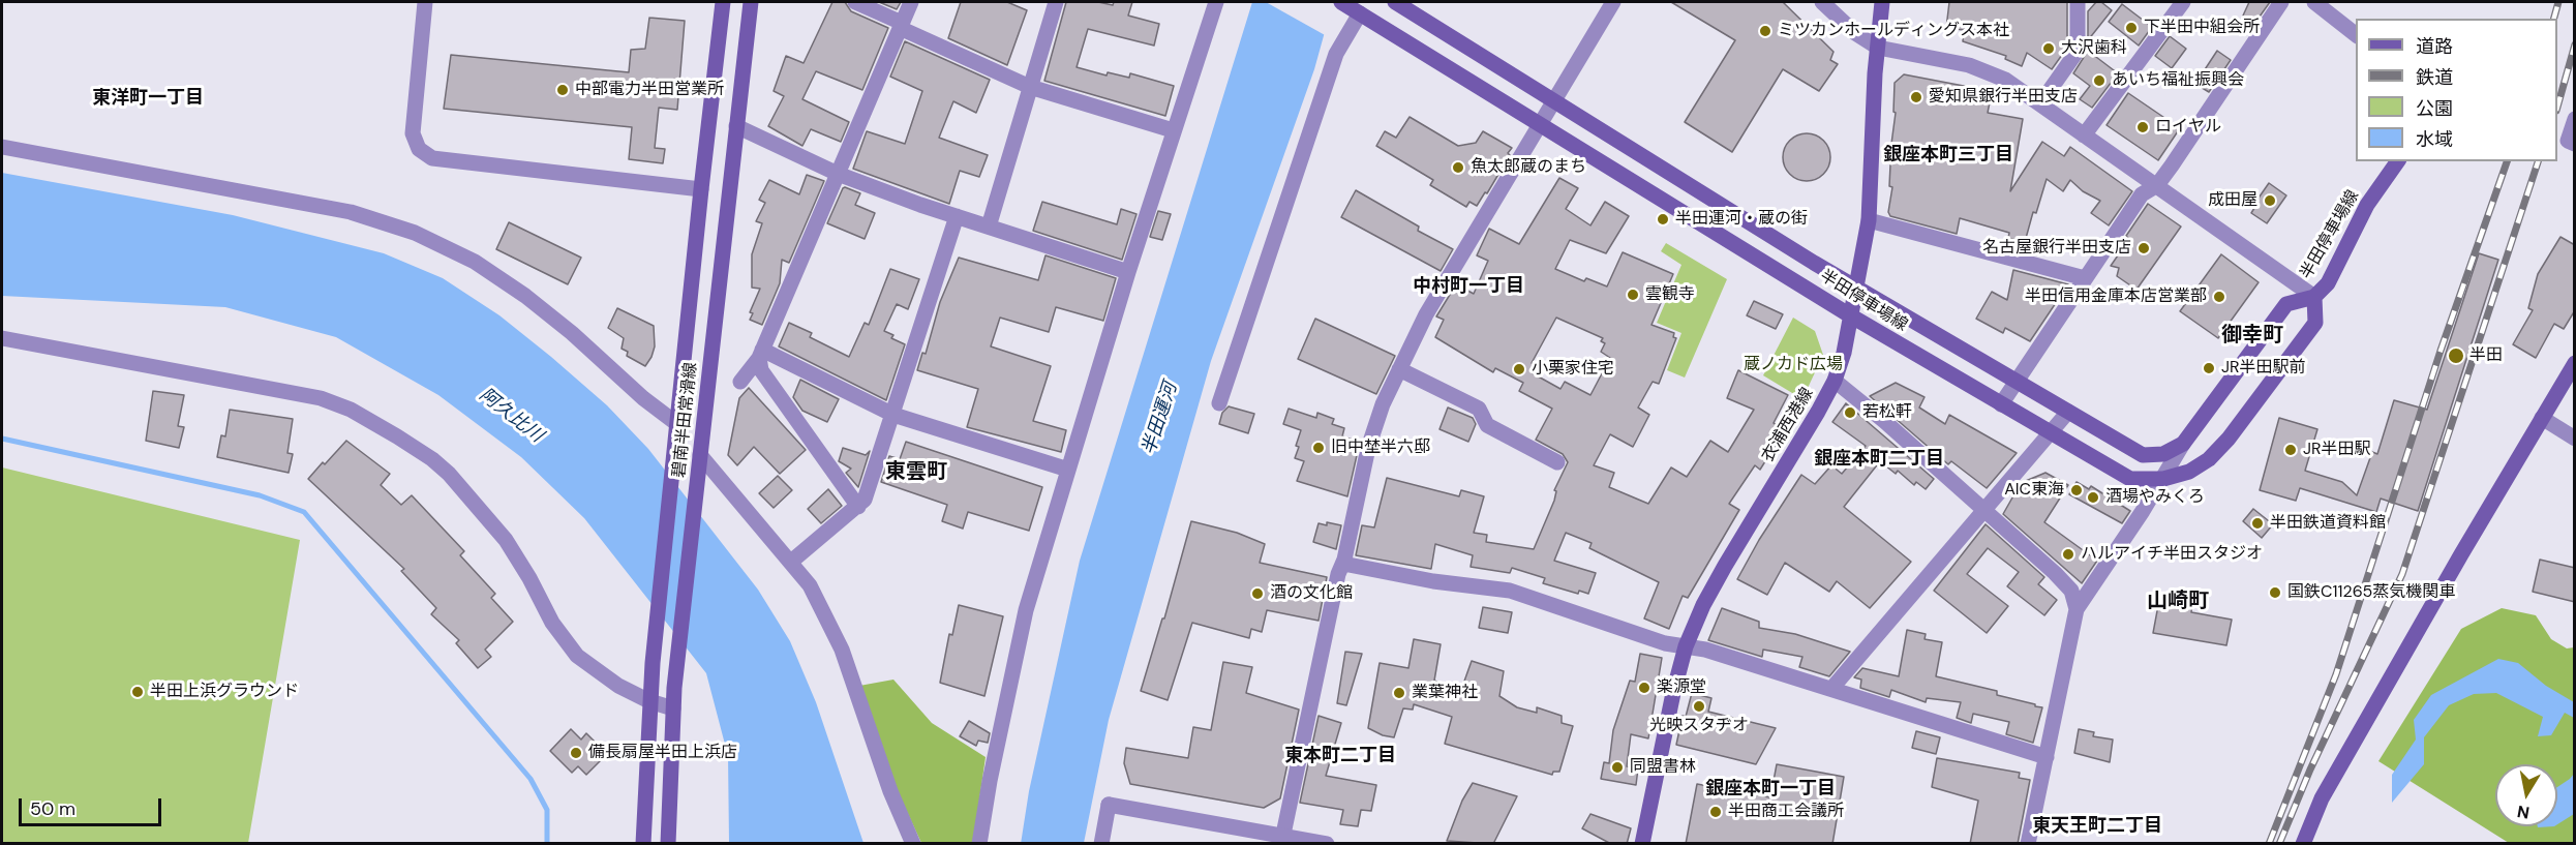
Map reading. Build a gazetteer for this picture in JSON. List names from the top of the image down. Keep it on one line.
{"streets":{"main road":["半田停車場線","碧南半田常滑線","衣浦西港線"]},"crossings":[["半田停車場線","衣浦西港線"]],"districts":["東洋町一丁目","銀座本町三丁目","中村町一丁目","御幸町","銀座本町二丁目","東雲町","山崎町","東本町二丁目","銀座本町一丁目","東天王町二丁目"],"water":["阿久比川","半田運河"],"parks":["蔵ノカド広場"],"places":["下半田中組会所","ミツカンホールディングス本社","大沢歯科","あいち福祉振興会","中部電力半田営業所","愛知県銀行半田支店","ロイヤル","魚太郎蔵のまち","成田屋","半田運河・蔵の街","名古屋銀行半田支店","雲観寺","半田信用金庫本店営業部","半田","JR半田駅前","小栗家住宅","若松軒","旧中埜半六邸","JR半田駅","AIC東海","酒場やみくろ","半田鉄道資料館","ハルアイチ半田スタジオ","国鉄C11265蒸気機関車","酒の文化館","楽源堂","半田上浜グラウンド","業葉神社","光映スタヂオ","備長扇屋半田上浜店","同盟書林","半田商工会議所"],"legend":["道路","鉄道","公園","水域"],"scale_bar":"50 m","north":"bottom"}
